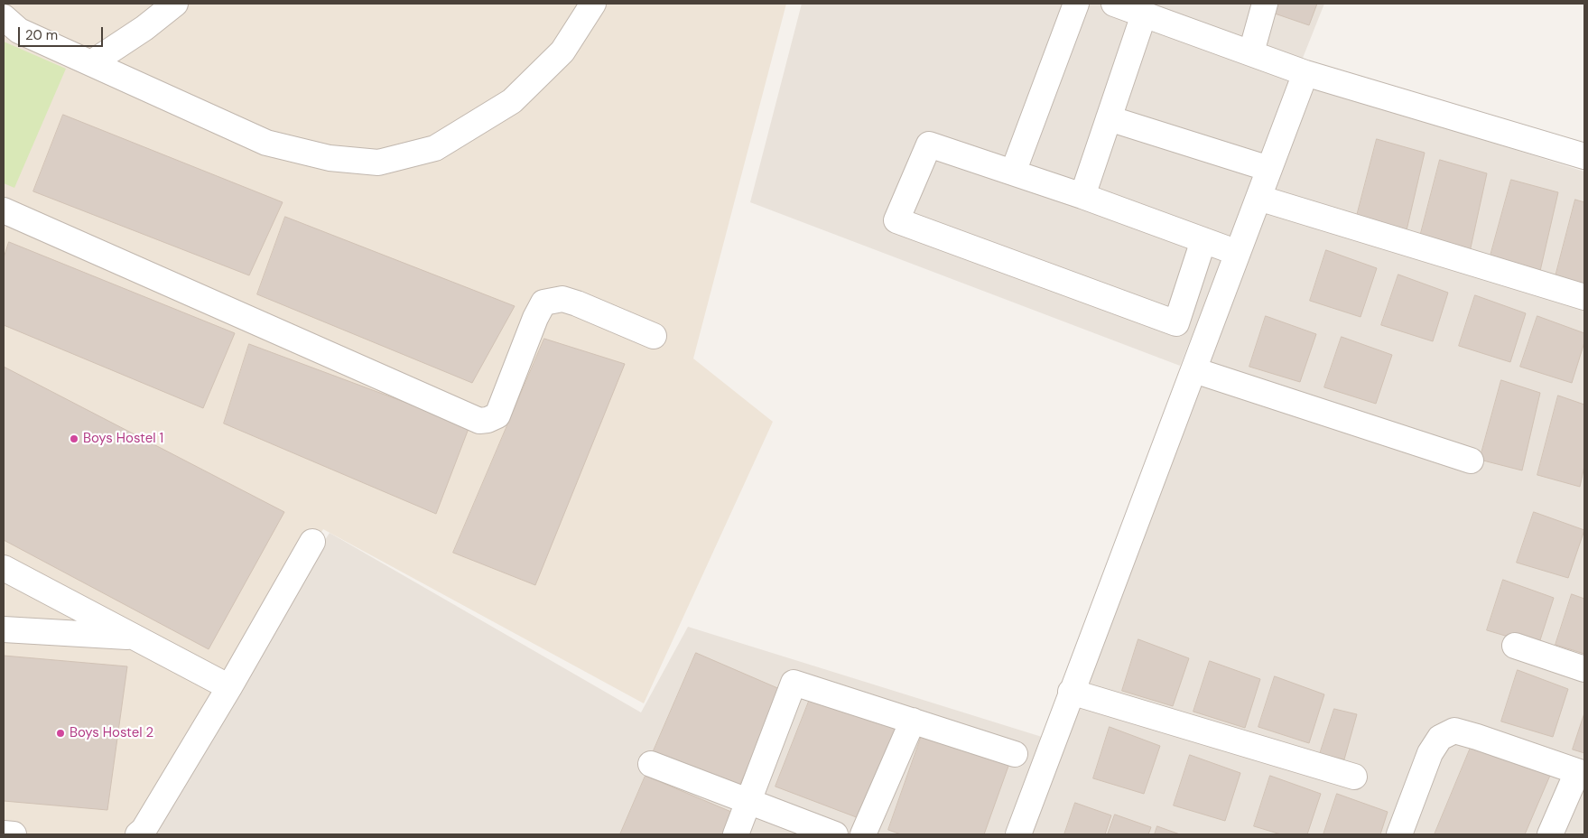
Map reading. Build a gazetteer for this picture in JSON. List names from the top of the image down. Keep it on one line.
{"places":["Boys Hostel 1","Boys Hostel 2"],"scale_bar":"20 m"}
